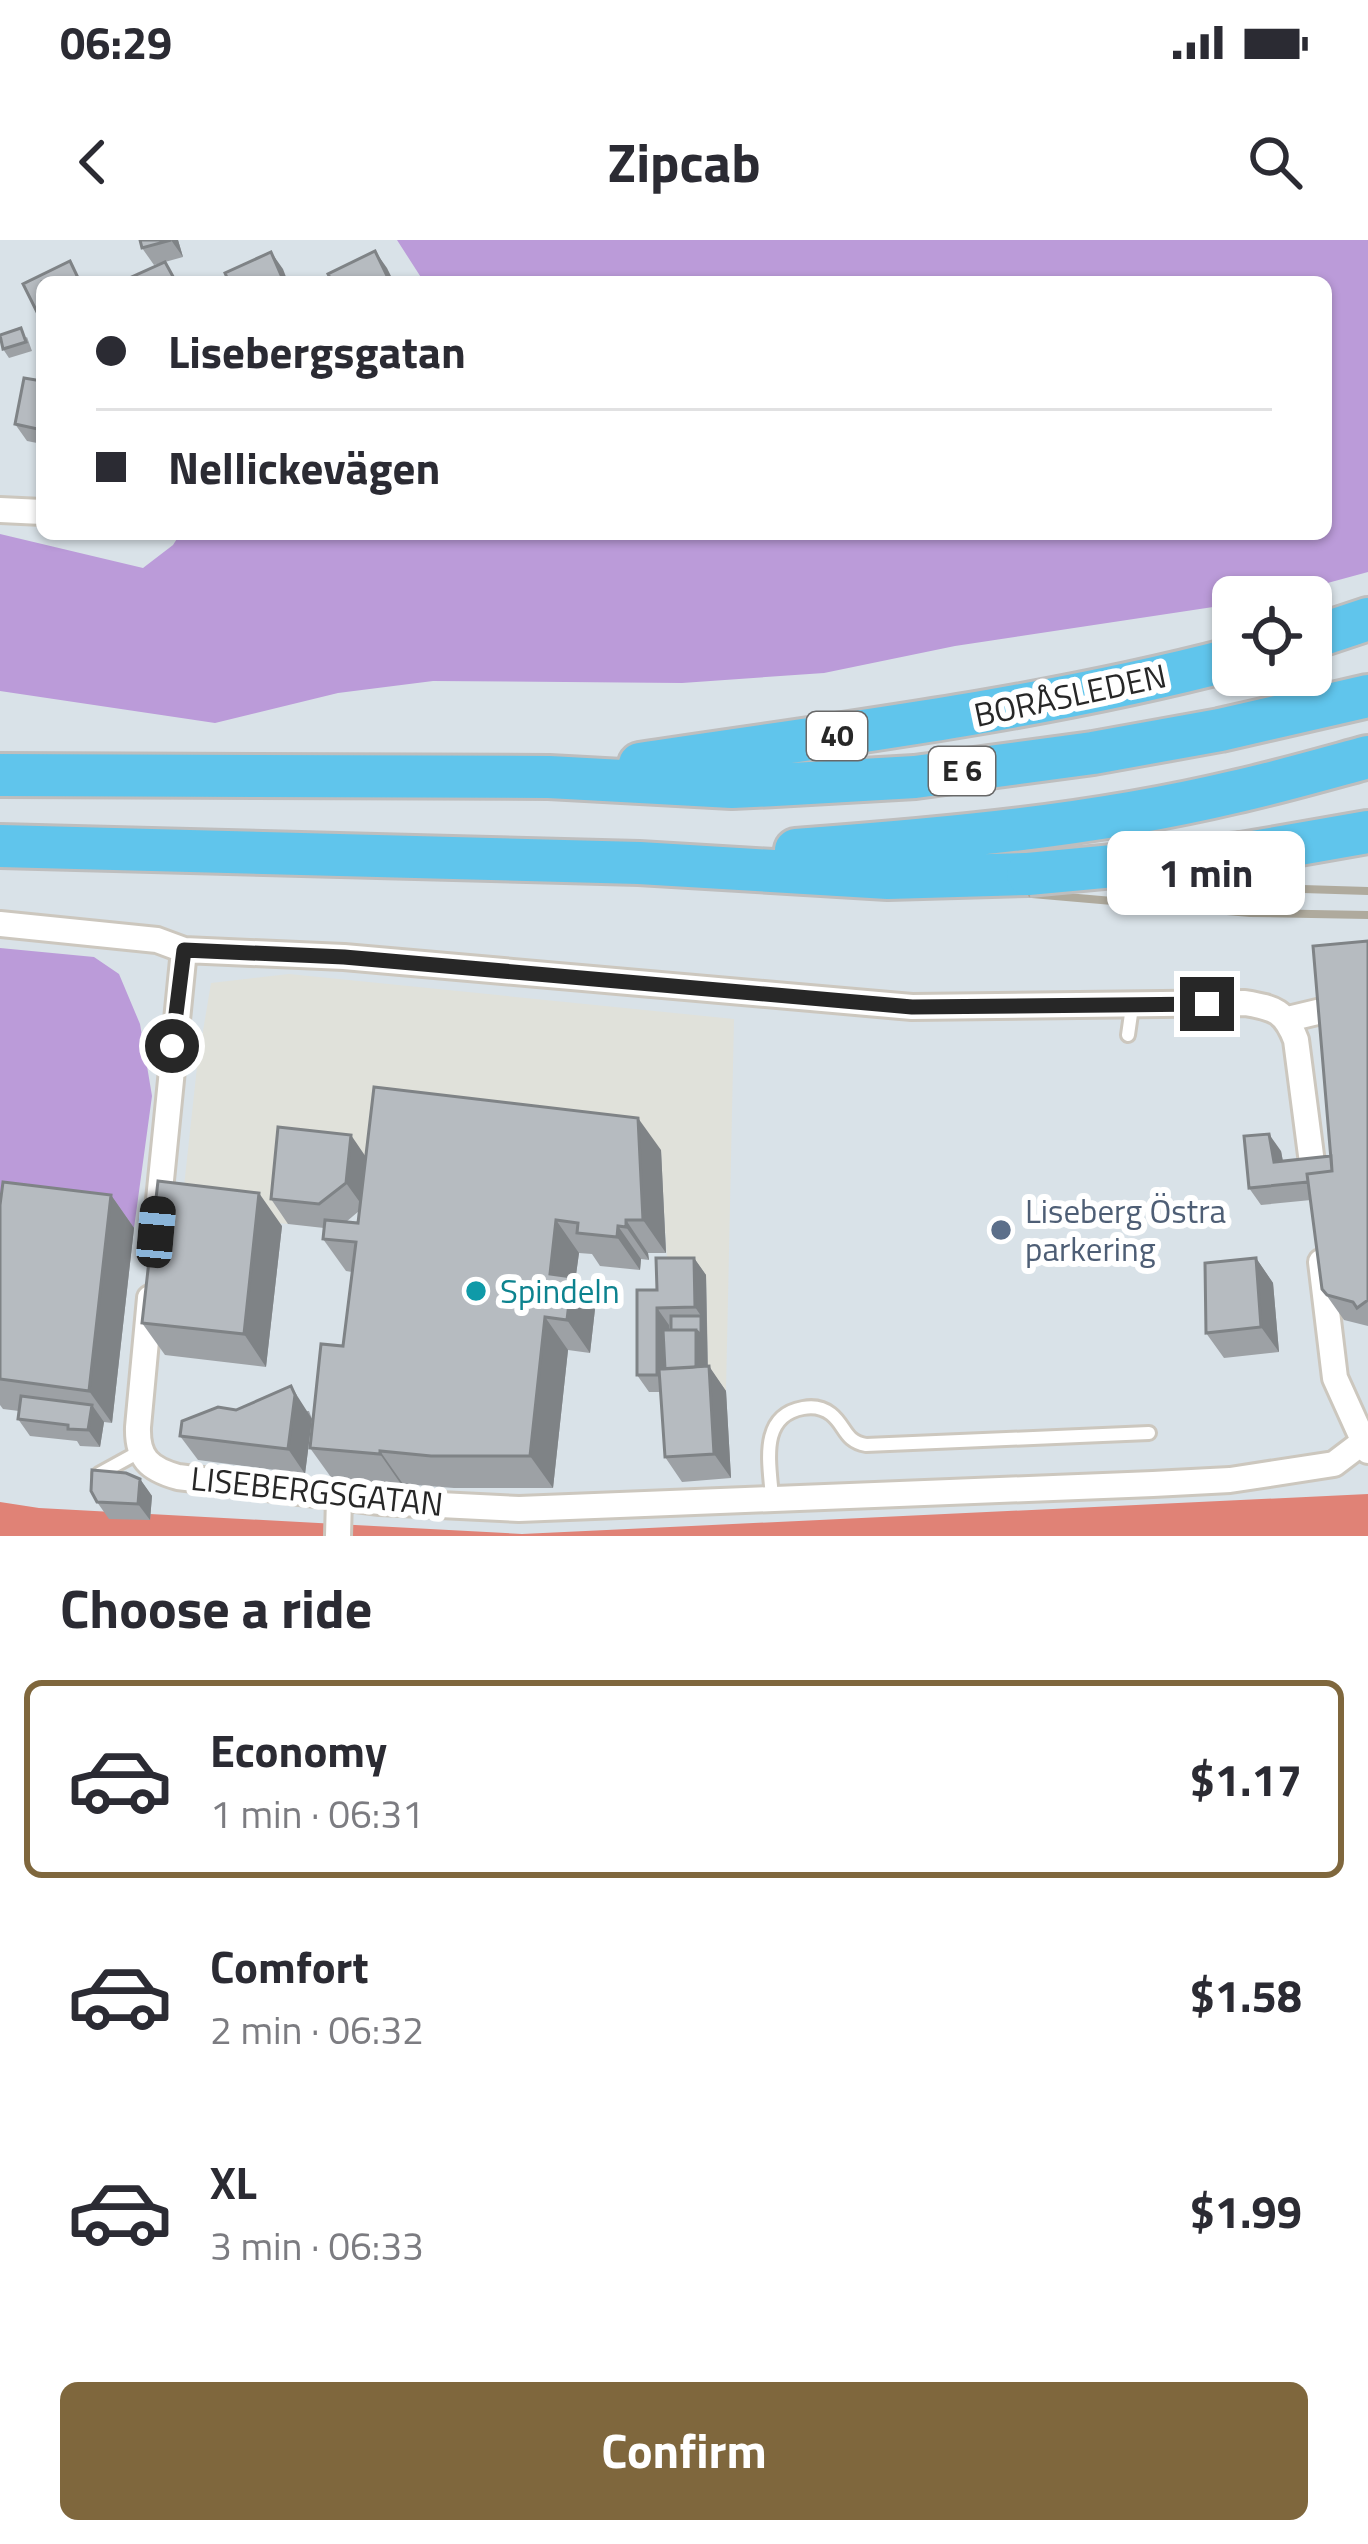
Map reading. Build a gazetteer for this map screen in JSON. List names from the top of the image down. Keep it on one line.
{"streets":{"highway":["BORÅSLEDEN","40","E 6"],"street":["LISEBERGSGATAN"]},"crossings":[["BORÅSLEDEN","E 6"]],"places":["Liseberg Östra parkering","Spindeln"],"page":{"status":"06:29","header":"Zipcab","banner":["Lisebergsgatan","Nellickevägen"],"bubble":"1 min","heading":"Choose a ride","list":[{"name":"Economy","note":"1 min · 06:31","value":"$1.17"},{"name":"Comfort","note":"2 min · 06:32","value":"$1.58"},{"name":"XL","note":"3 min · 06:33","value":"$1.99"}],"buttons":"Confirm"}}
